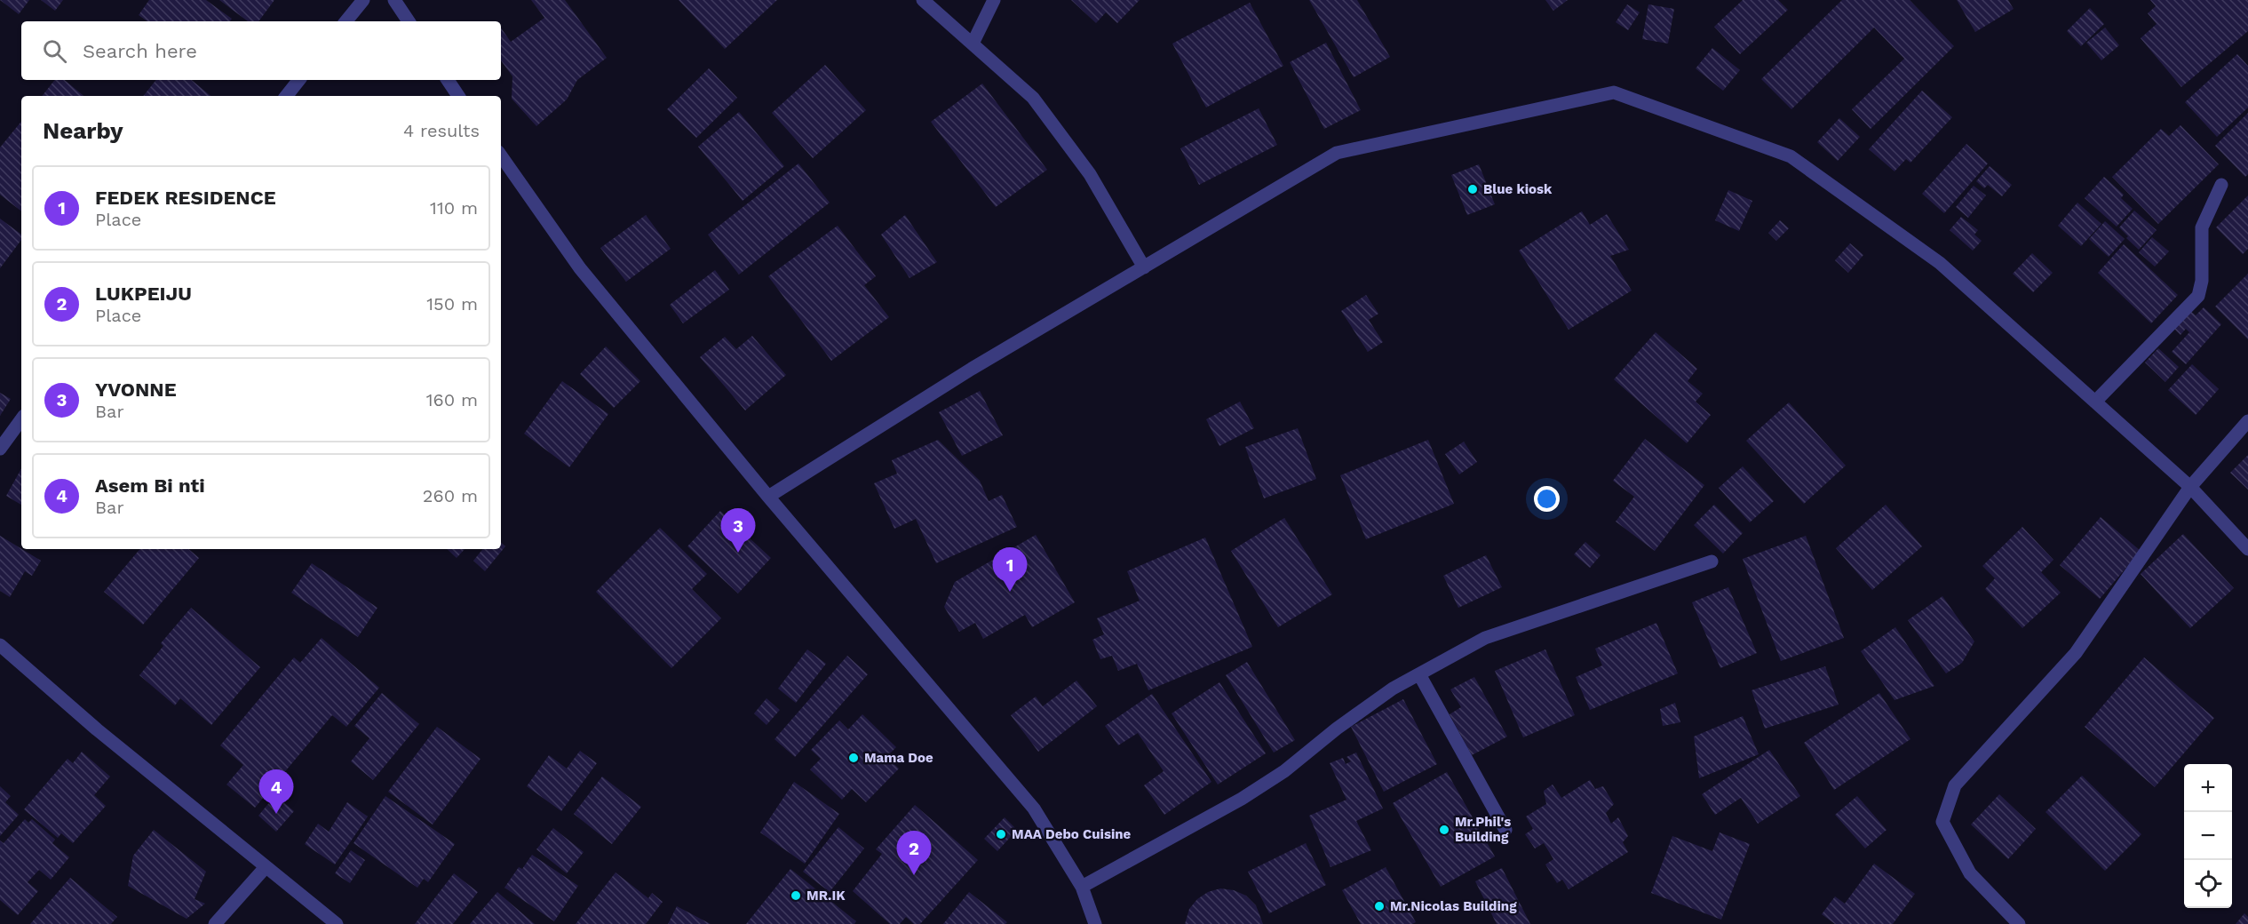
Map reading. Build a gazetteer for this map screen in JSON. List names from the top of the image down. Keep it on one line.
{"places":["Blue kiosk","Mama Doe","Mr.Phil's Building","MAA Debo Cuisine","MR.IK","Mr.Nicolas Building"],"page":{"search":"Search here","heading":["Nearby","4 results"],"list":[{"mark":"1","name":"FEDEK RESIDENCE","note":"Place","value":"110 m"},{"mark":"2","name":"LUKPEIJU","note":"Place","value":"150 m"},{"mark":"3","name":"YVONNE","note":"Bar","value":"160 m"},{"mark":"4","name":"Asem Bi nti","note":"Bar","value":"260 m"}],"pins":["3","1","4","2"],"map_buttons":["+","−"]}}
